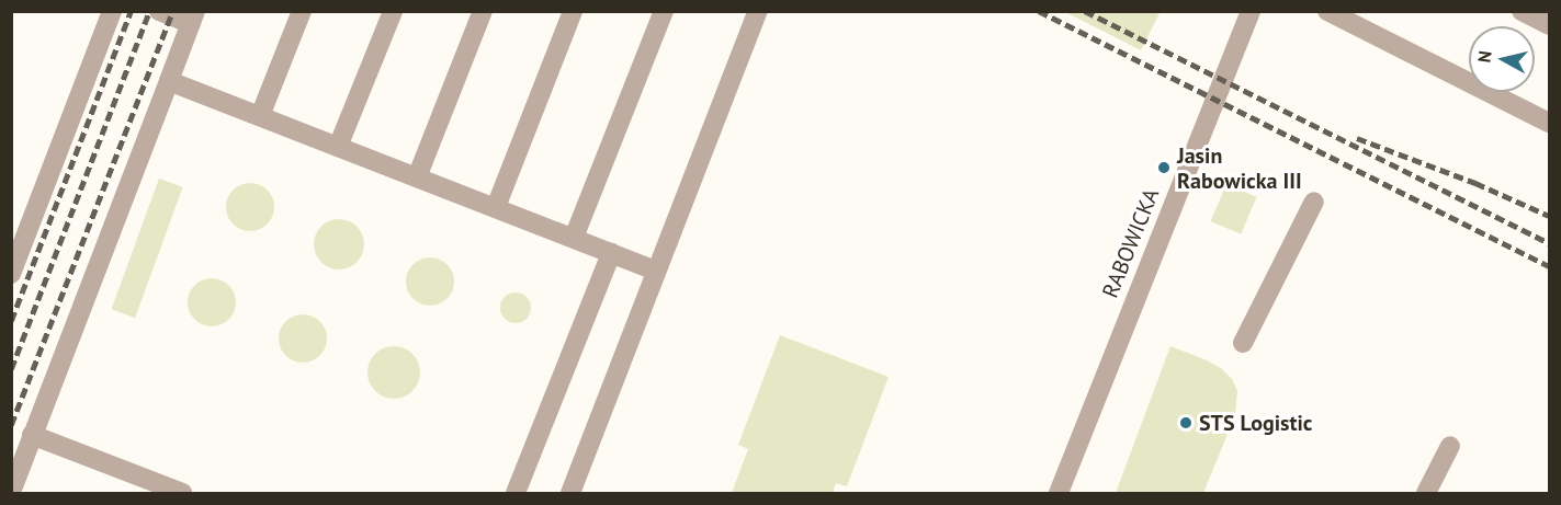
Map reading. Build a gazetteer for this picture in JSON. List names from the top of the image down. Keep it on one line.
{"streets":{"street":["RABOWICKA"]},"places":["Jasin Rabowicka III","STS Logistic"],"north":"left"}
